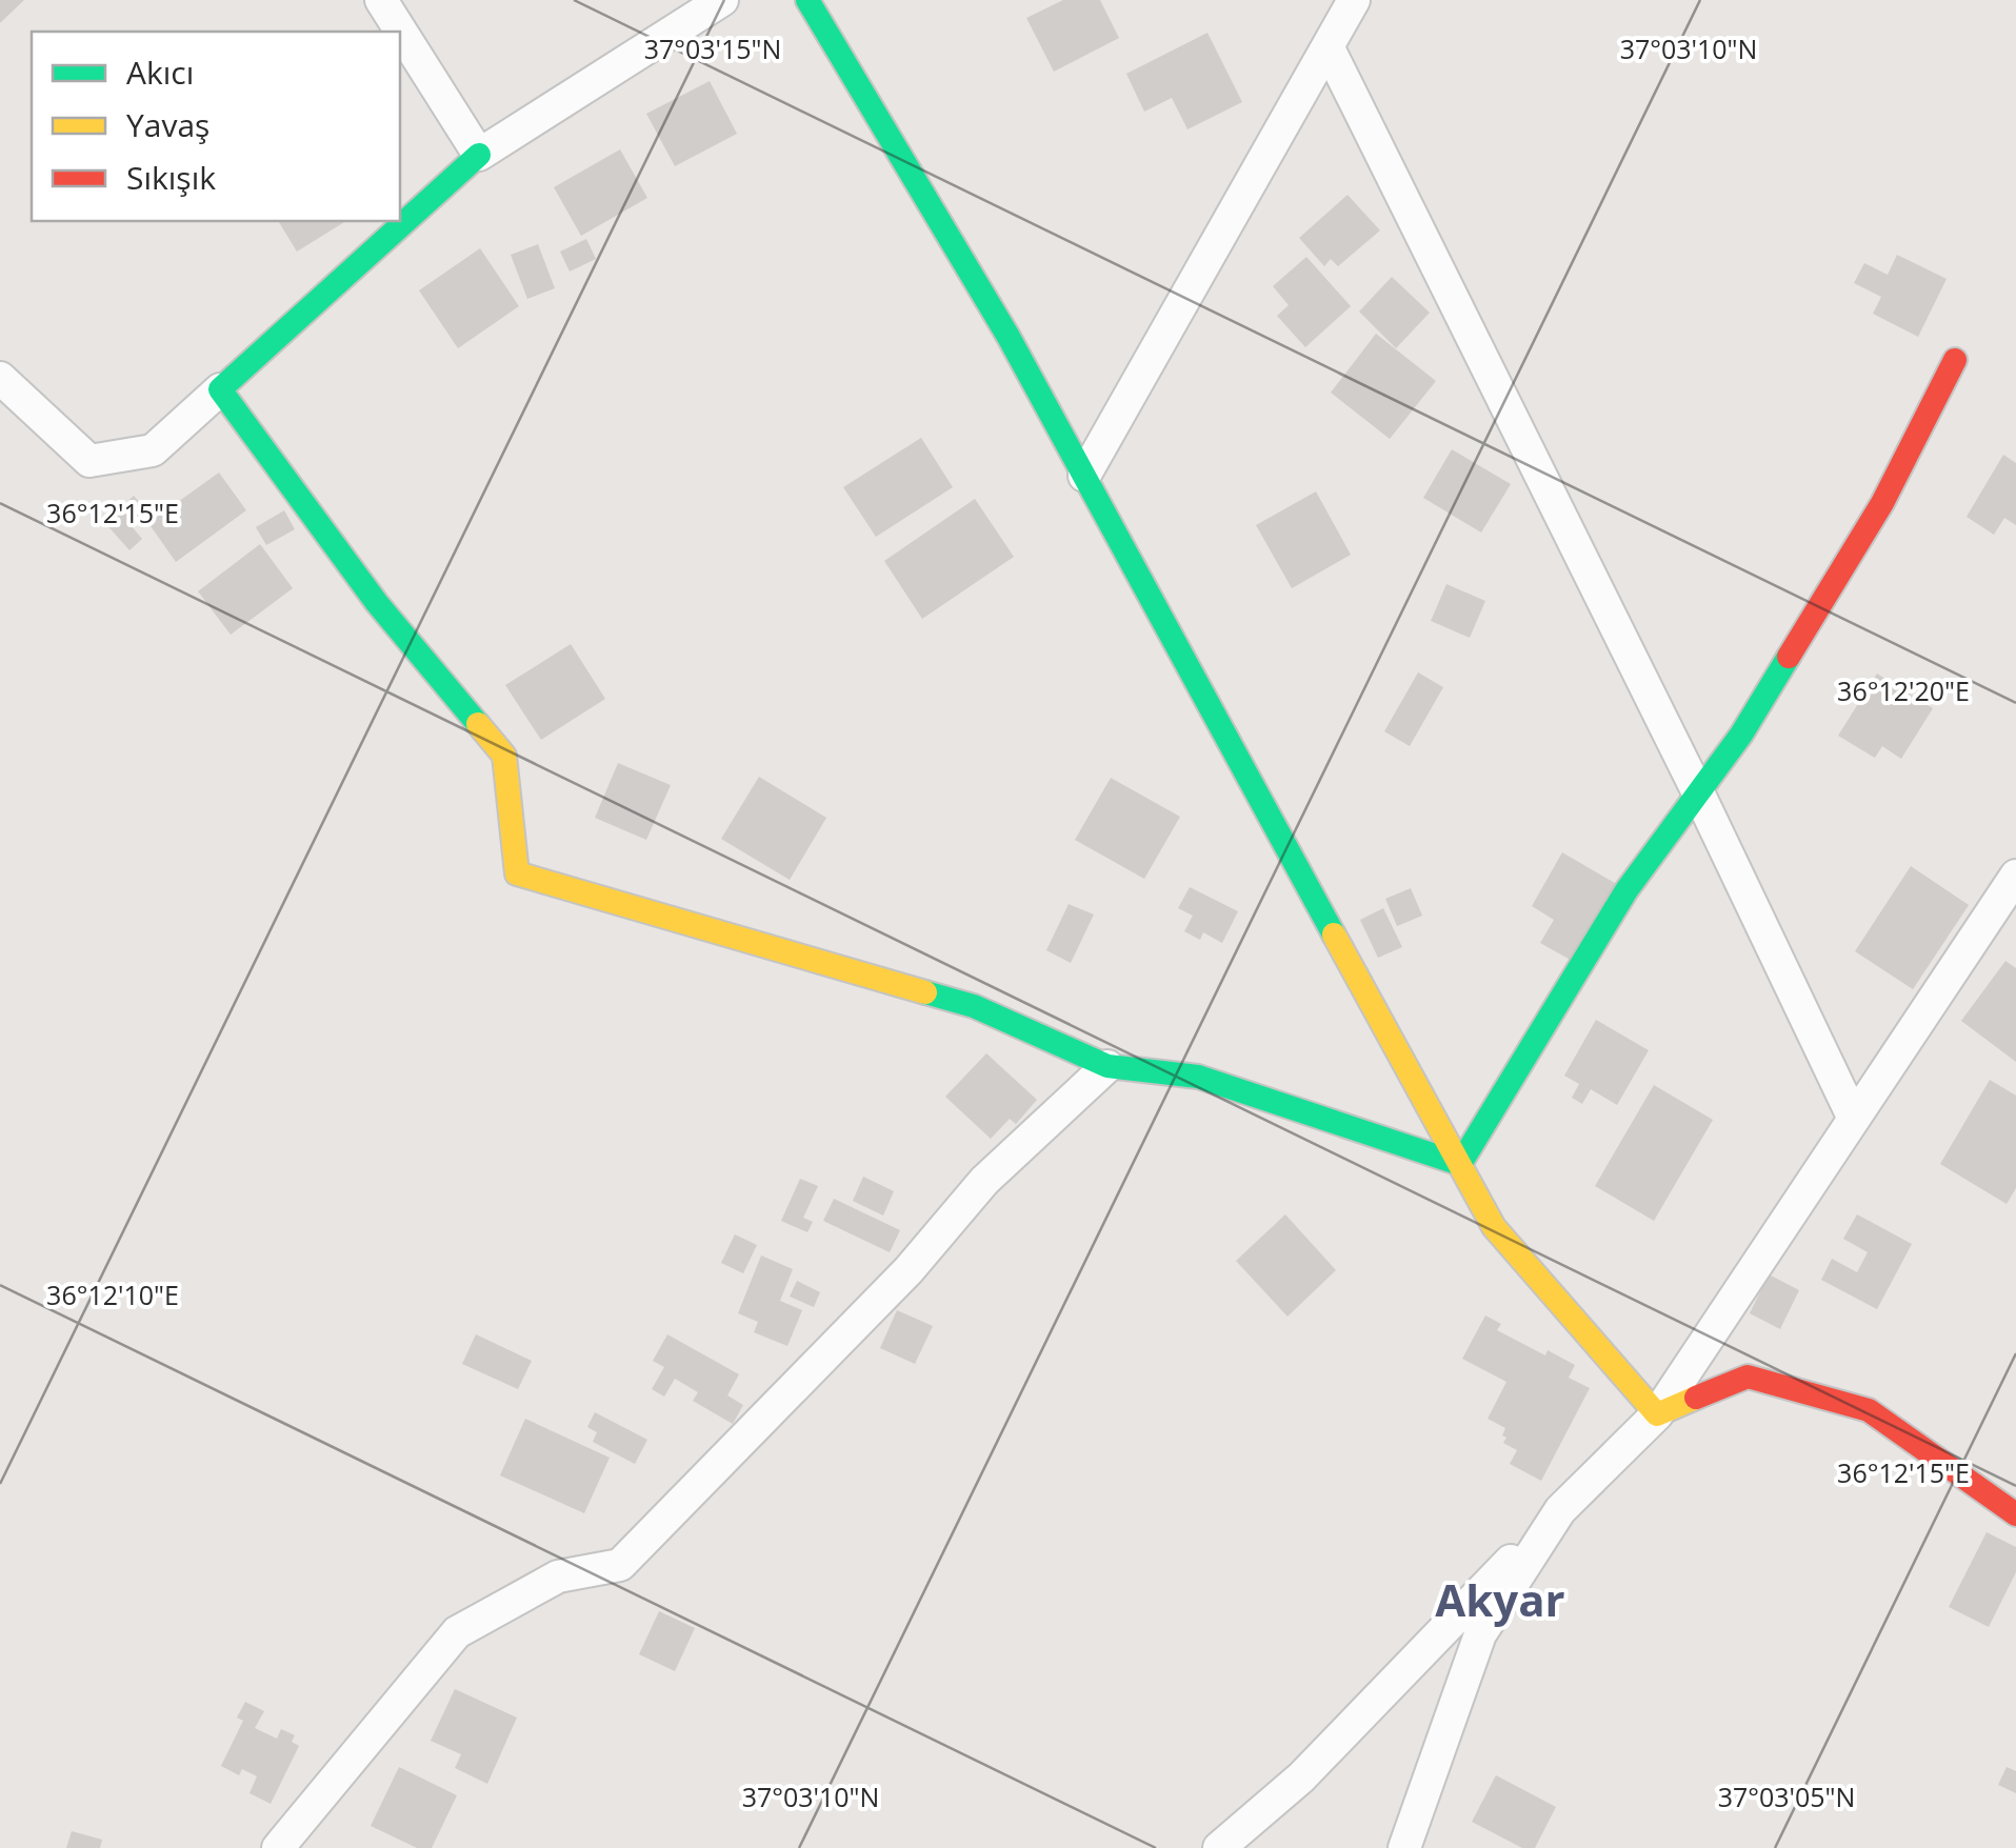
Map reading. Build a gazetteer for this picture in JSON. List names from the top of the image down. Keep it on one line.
{"districts":["Akyar"],"legend":["Akıcı","Yavaş","Sıkışık"],"coordinates":["37°03'15\"N","37°03'10\"N","36°12'15\"E","36°12'20\"E","36°12'10\"E","37°03'05\"N"]}
